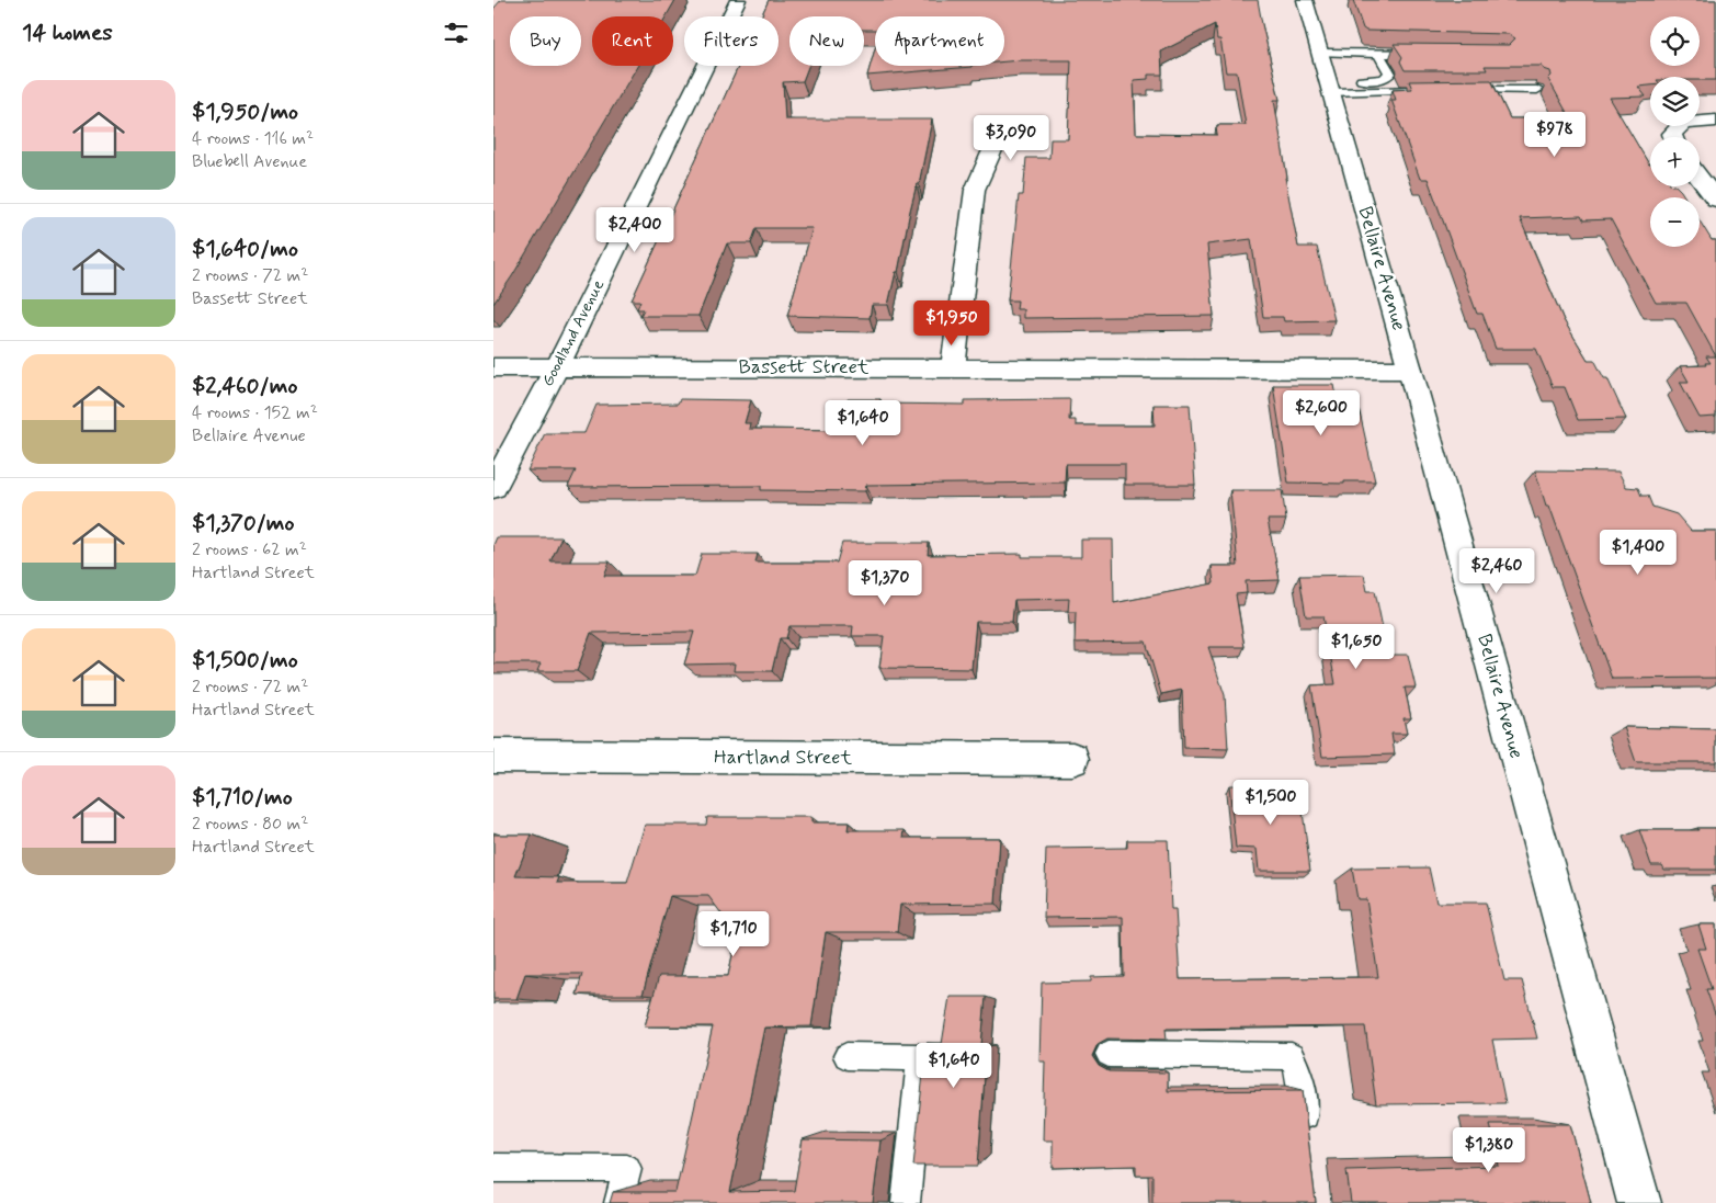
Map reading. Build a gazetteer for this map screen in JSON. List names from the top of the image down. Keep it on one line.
{"streets":{"street":["Bellaire Avenue","Goodland Avenue","Bassett Street","Hartland Street"]},"crossings":[["Bellaire Avenue","Bassett Street"],["Goodland Avenue","Bassett Street"]],"page":{"heading":"14 homes","map_buttons":["+","−"],"chip":["Buy","Rent","Filters","New","Apartment"],"list":[{"name":"$1,950/mo","note":"4 rooms · 116 m² · Bluebell Avenue"},{"name":"$1,640/mo","note":"2 rooms · 72 m² · Bassett Street"},{"name":"$2,460/mo","note":"4 rooms · 152 m² · Bellaire Avenue"},{"name":"$1,370/mo","note":"2 rooms · 62 m² · Hartland Street"},{"name":"$1,500/mo","note":"2 rooms · 72 m² · Hartland Street"},{"name":"$1,710/mo","note":"2 rooms · 80 m² · Hartland Street"}],"price":["$978","$3,090","$2,400","$1,950","$2,600","$1,640","$1,400","$2,460","$1,370","$1,650","$1,500","$1,710","$1,640","$1,380"]}}
